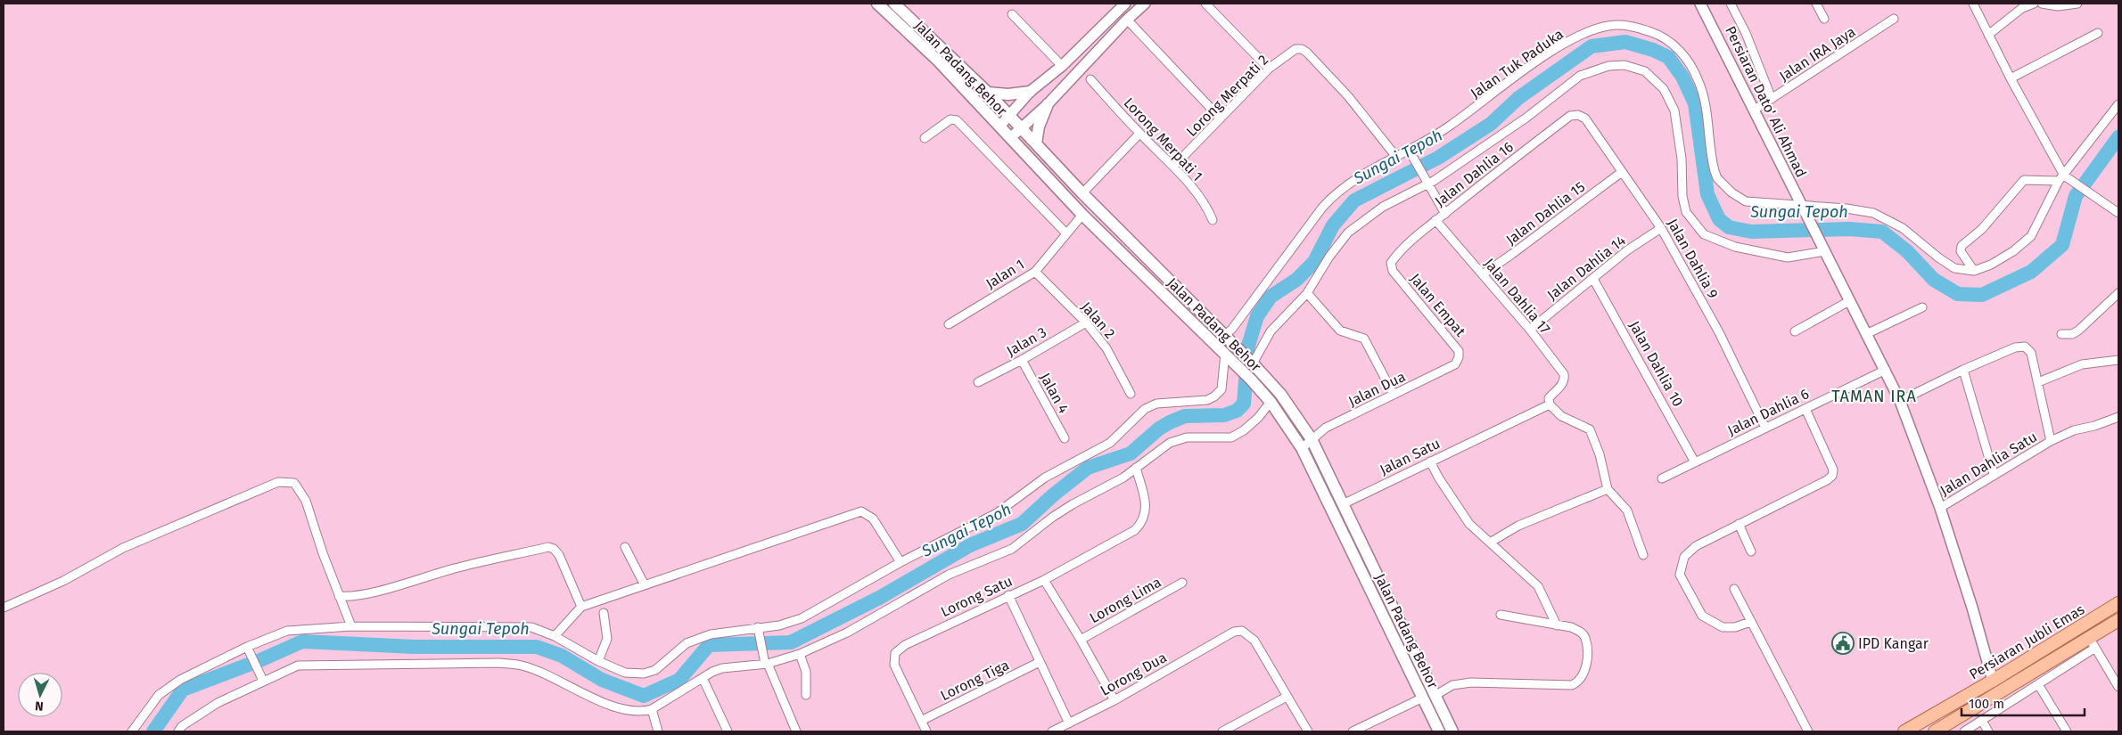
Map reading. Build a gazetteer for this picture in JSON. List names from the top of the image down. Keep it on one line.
{"streets":{"main road":["Jalan Padang Behor","Persiaran Jubli Emas"],"street":["Jalan IRA Jaya","Jalan Tuk Paduka","Lorong Merpati 2","Persiaran Dato' Ali Ahmad","Lorong Merpati 1","Jalan Dahlia 16","Jalan Dahlia 15","Jalan Dahlia 9","Jalan Dahlia 14","Jalan 1","Jalan Dahlia 17","Jalan Empat","Jalan 2","Jalan 3","Jalan Dahlia 10","Jalan Dua","Jalan 4","Jalan Dahlia 6","Jalan Satu","Jalan Dahlia Satu","Lorong Satu","Lorong Lima","Lorong Dua","Lorong Tiga"]},"crossings":[["Jalan IRA Jaya","Persiaran Dato' Ali Ahmad"],["Jalan Tuk Paduka","Jalan Padang Behor"],["Jalan Tuk Paduka","Lorong Merpati 2"],["Jalan Tuk Paduka","Persiaran Dato' Ali Ahmad"],["Jalan Padang Behor","Jalan 1"],["Jalan Padang Behor","Jalan Dua"],["Jalan Padang Behor","Jalan Satu"],["Lorong Merpati 2","Lorong Merpati 1"],["Persiaran Dato' Ali Ahmad","Jalan Dahlia 6"],["Persiaran Dato' Ali Ahmad","Jalan Dahlia Satu"],["Persiaran Dato' Ali Ahmad","Persiaran Jubli Emas"],["Jalan Dahlia 16","Jalan Dahlia 9"],["Jalan Dahlia 16","Jalan Dahlia 17"],["Jalan Dahlia 16","Jalan Empat"],["Jalan Dahlia 15","Jalan Dahlia 9"],["Jalan Dahlia 15","Jalan Dahlia 17"],["Jalan Dahlia 9","Jalan Dahlia 14"],["Jalan Dahlia 9","Jalan Dahlia 6"],["Jalan Dahlia 14","Jalan Dahlia 17"],["Jalan Dahlia 14","Jalan Dahlia 10"],["Jalan 1","Jalan 2"],["Jalan Dahlia 17","Jalan Satu"],["Jalan Empat","Jalan Dua"],["Jalan 2","Jalan 3"],["Jalan 3","Jalan 4"],["Jalan Dahlia 10","Jalan Dahlia 6"],["Lorong Satu","Lorong Tiga"]],"districts":["TAMAN IRA"],"water":["Sungai Tepoh"],"places":{"public building":["IPD Kangar"]},"scale_bar":"100 m","north":"bottom"}
